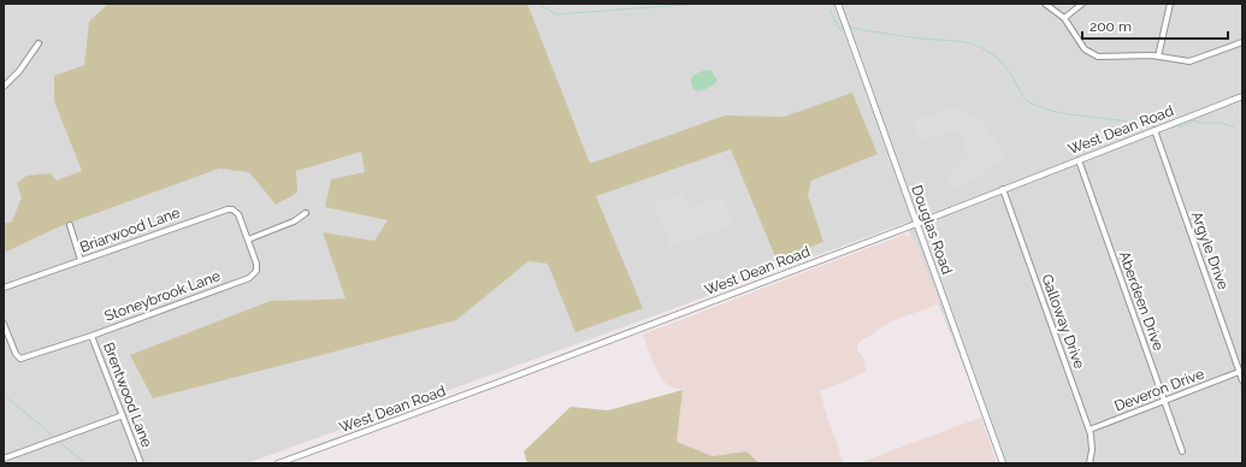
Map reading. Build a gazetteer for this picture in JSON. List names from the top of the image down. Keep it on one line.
{"streets":{"street":["West Dean Road","Briarwood Lane","Douglas Road","Argyle Drive","Stoneybrook Lane","Aberdeen Drive","Galloway Drive","Deveron Drive","Brentwood Lane"]},"crossings":[["West Dean Road","Douglas Road"],["West Dean Road","Argyle Drive"],["West Dean Road","Aberdeen Drive"],["West Dean Road","Galloway Drive"],["Briarwood Lane","Stoneybrook Lane"],["Argyle Drive","Deveron Drive"],["Stoneybrook Lane","Brentwood Lane"],["Aberdeen Drive","Deveron Drive"],["Galloway Drive","Deveron Drive"]],"scale_bar":"200 m"}
